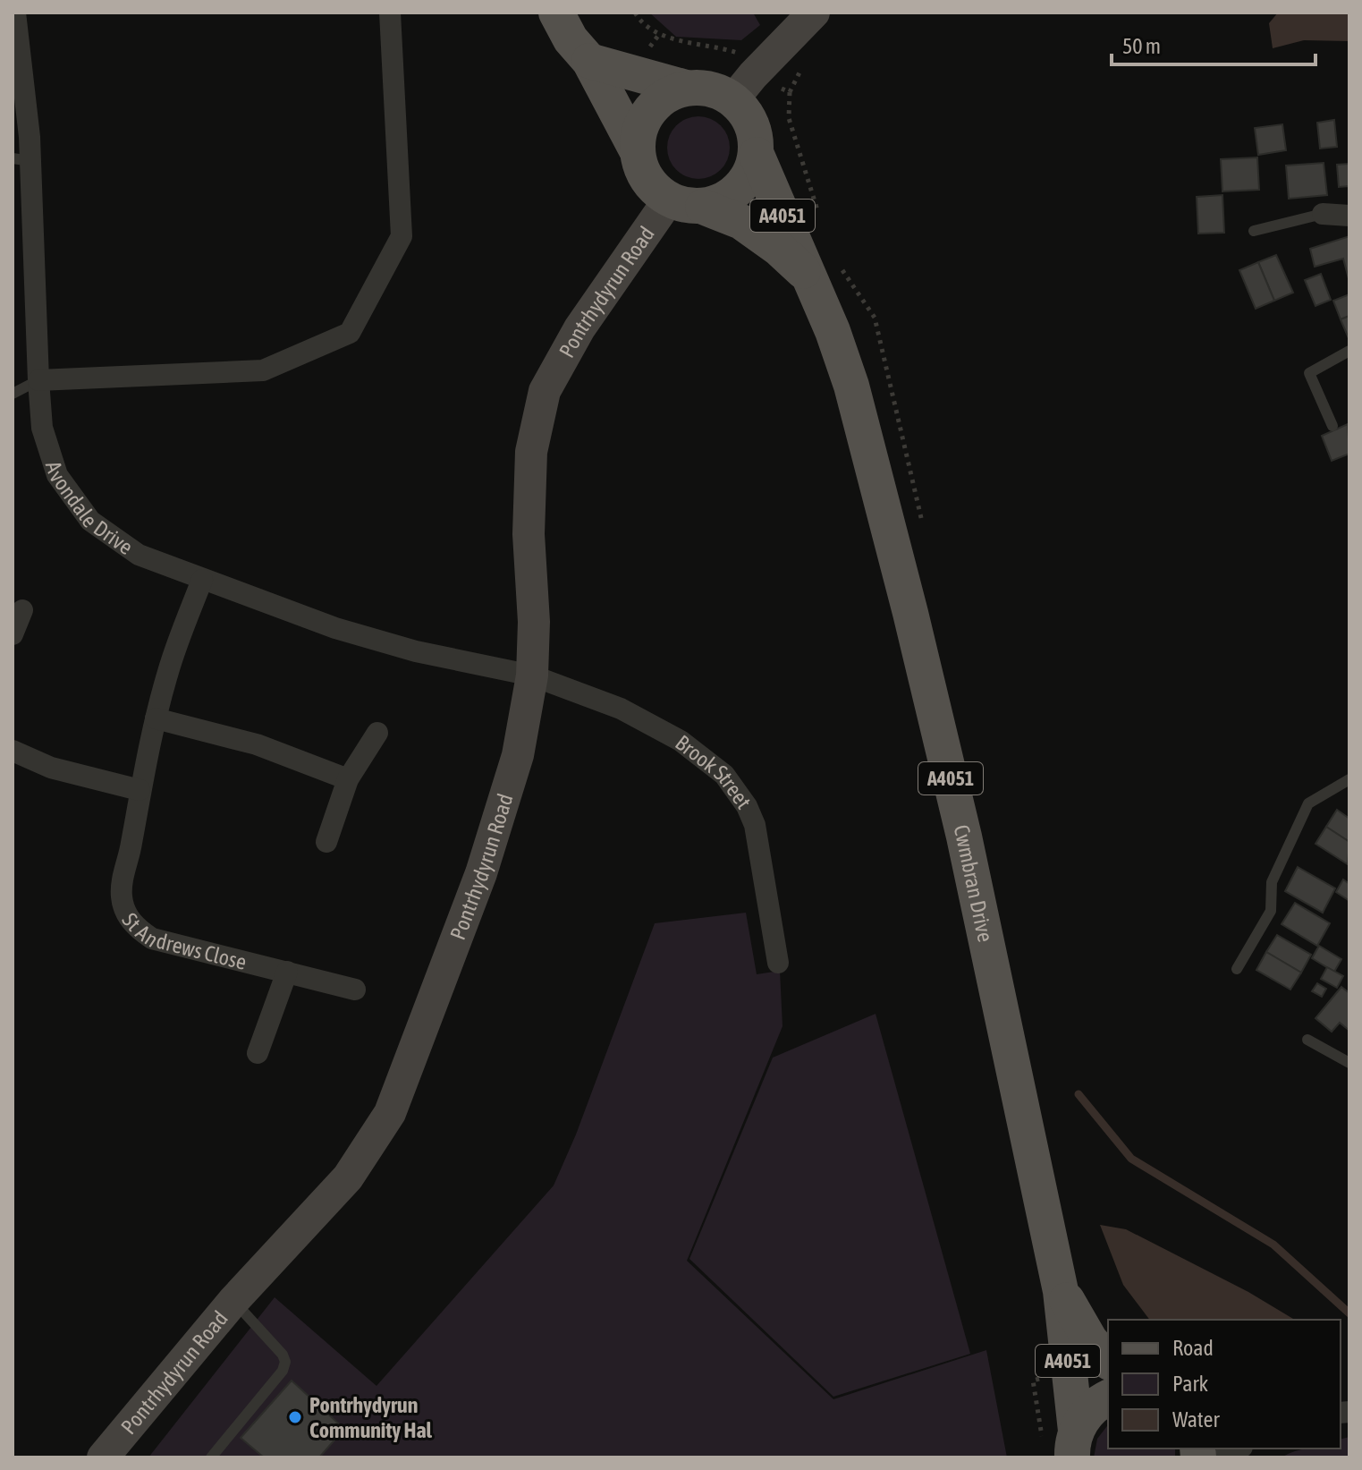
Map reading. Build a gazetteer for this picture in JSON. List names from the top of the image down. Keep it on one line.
{"streets":{"main road":["A4051","Cwmbran Drive"],"street":["Pontrhydyrun Road","Avondale Drive","Brook Street","St Andrews Close"]},"crossings":[["A4051","Pontrhydyrun Road"],["A4051","Cwmbran Drive"],["Pontrhydyrun Road","Avondale Drive"],["Pontrhydyrun Road","Brook Street"],["Avondale Drive","Brook Street"],["Avondale Drive","St Andrews Close"]],"places":["Pontrhydyrun Community Hal"],"legend":["Road","Park","Water"],"scale_bar":"50 m"}
